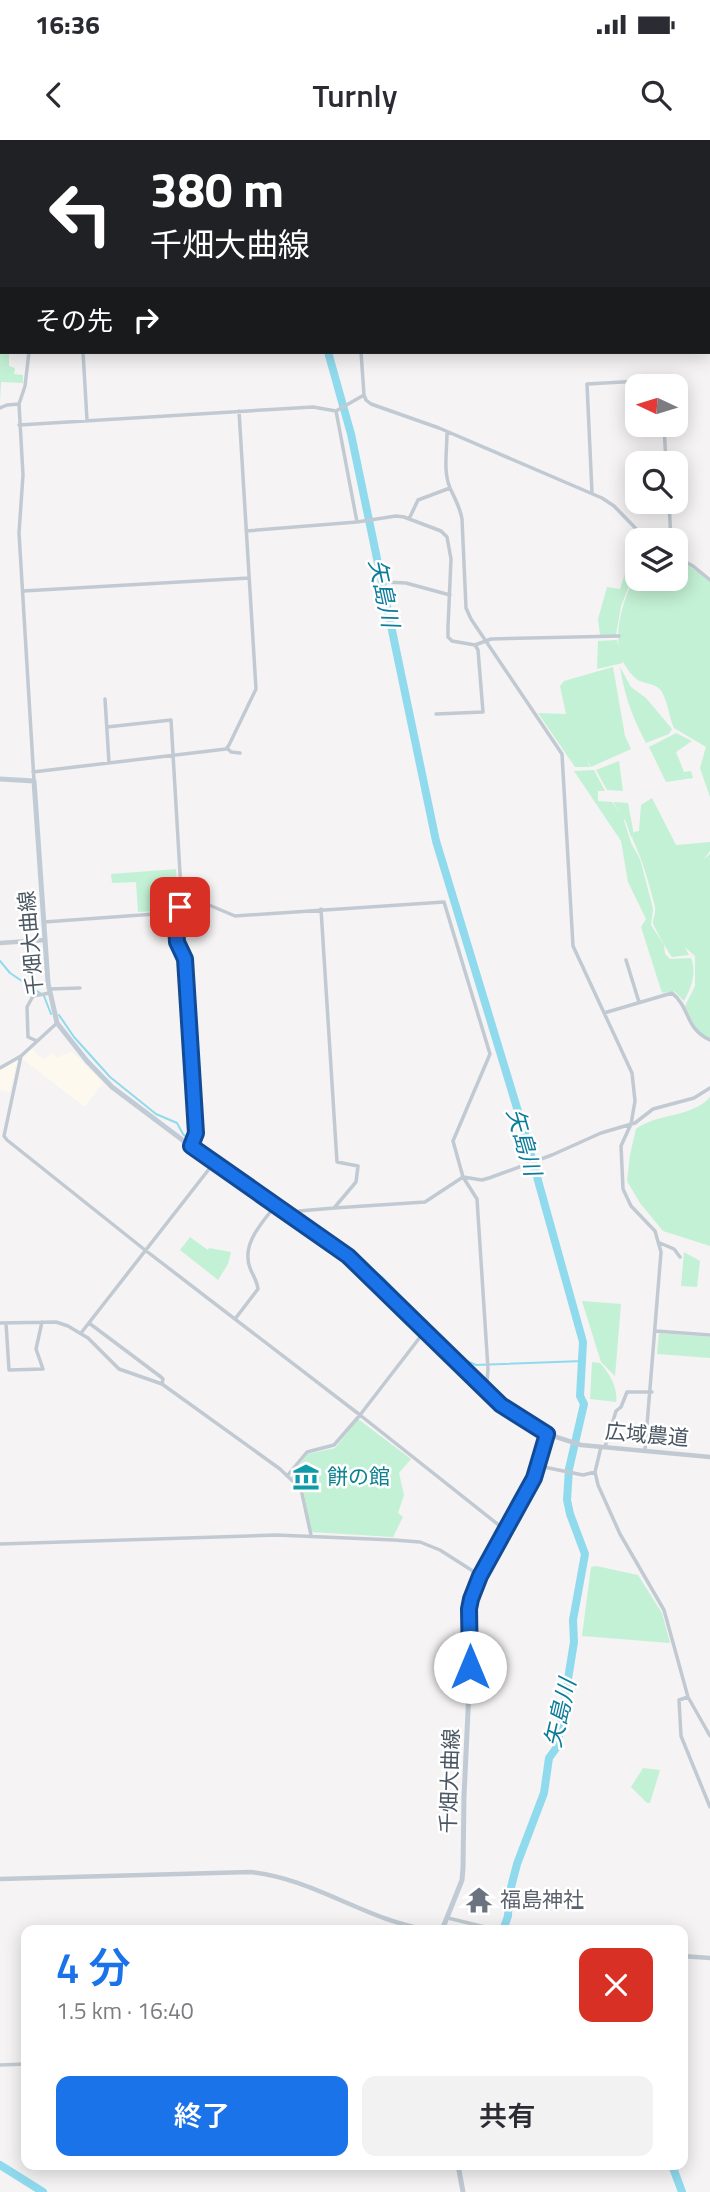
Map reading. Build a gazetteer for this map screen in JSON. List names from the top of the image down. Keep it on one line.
{"streets":{"main road":["千畑大曲線"],"street":["広域農道"]},"crossings":[["千畑大曲線","広域農道"]],"water":["矢島川"],"places":{"museum":["餅の館"],"temple":["福島神社"]},"north":"left","page":{"status":"16:36","header":"Turnly","turn":["380 m","千畑大曲線"],"then":"その先","heading":["4 分","1.5 km · 16:40"],"buttons":["終了","共有"]}}
